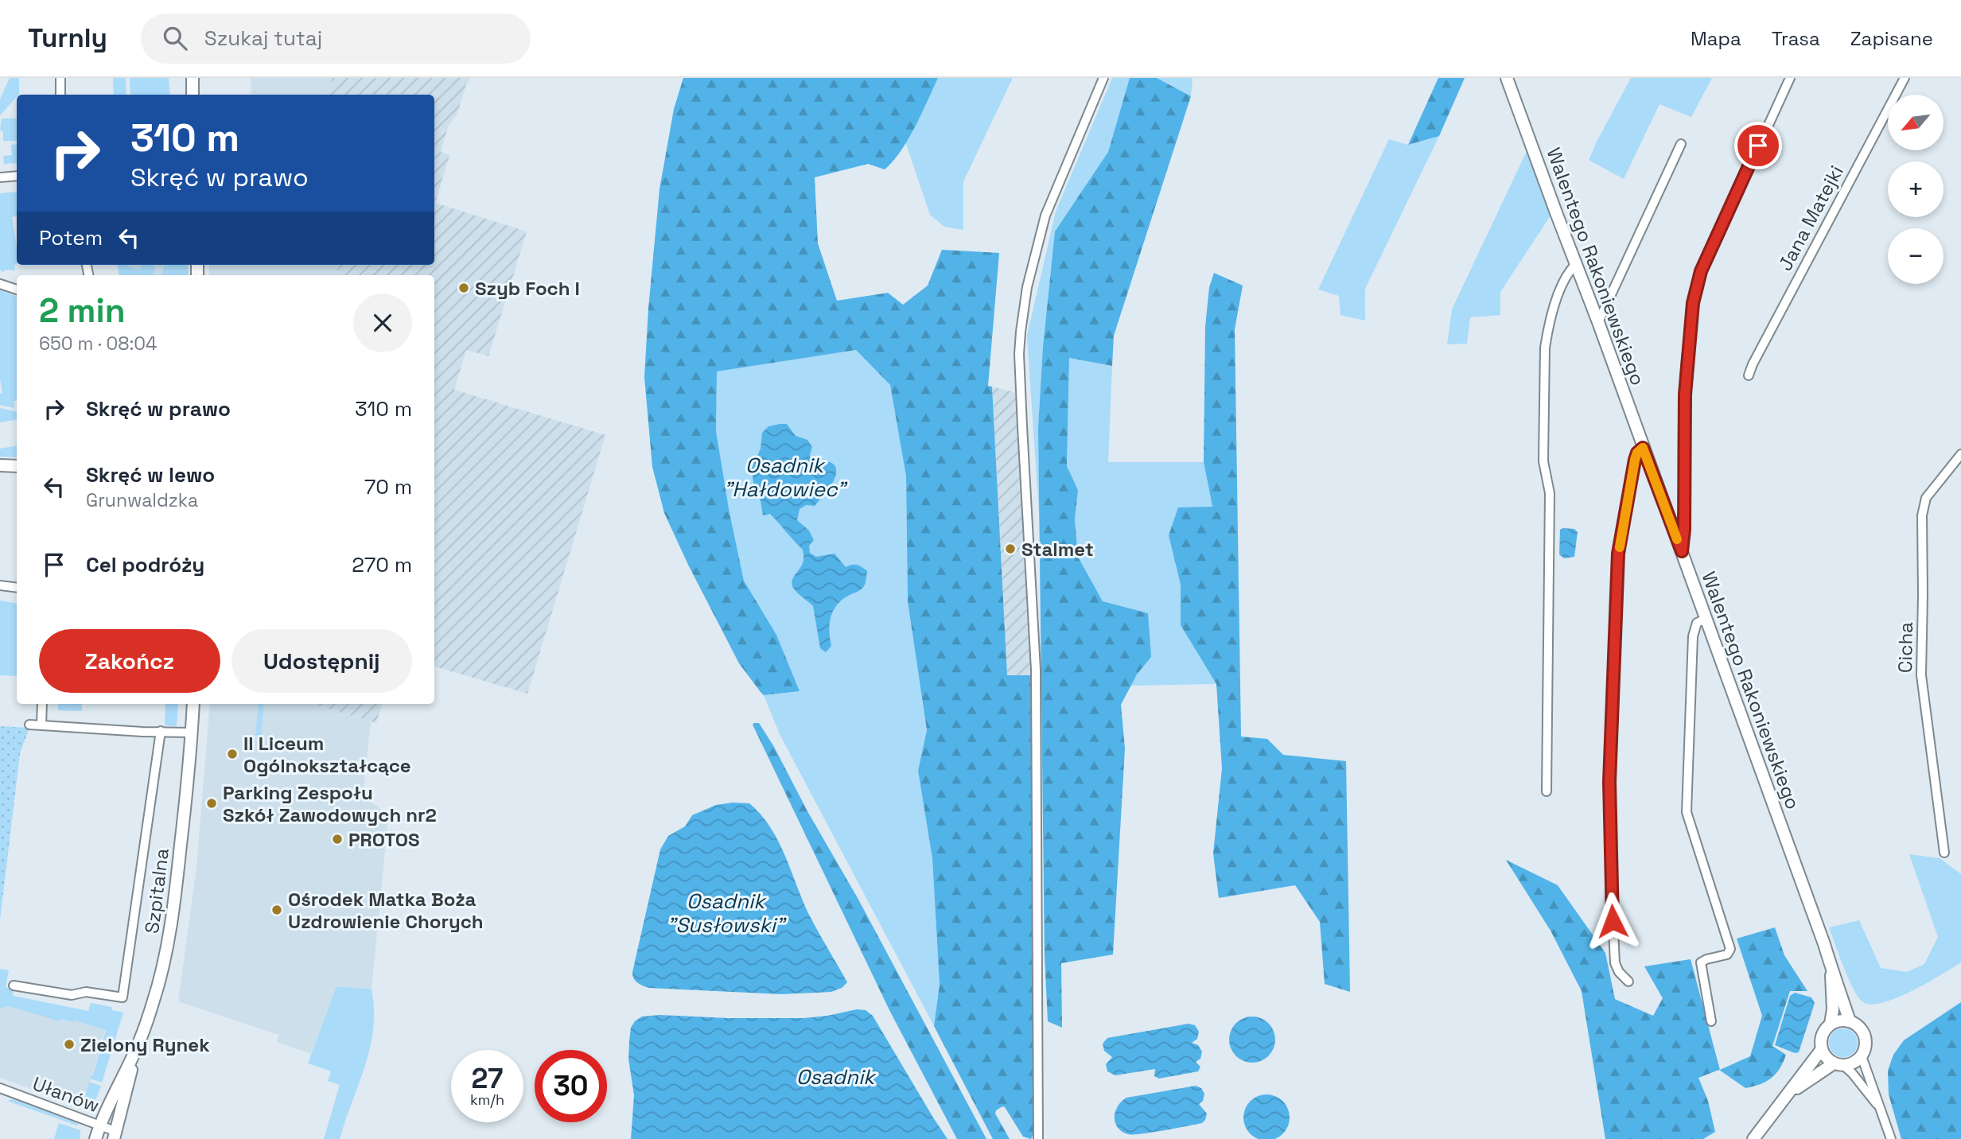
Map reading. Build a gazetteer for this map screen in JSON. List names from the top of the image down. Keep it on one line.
{"streets":{"street":["Jana Matejki","Walentego Rakoniewskiego","Cicha","Szpitalna","Ułanów"]},"crossings":[["Szpitalna","Ułanów"]],"water":["Osadnik \"Hałdowiec\"","Osadnik \"Susłowski\"","Osadnik"],"places":["Szyb Foch I","Stalmet","II Liceum Ogólnokształcące","Parking Zespołu Szkół Zawodowych nr2","PROTOS","Ośrodek Matka Boża Uzdrowienie Chorych","Zielony Rynek"],"north":"bottom left","page":{"header":"Turnly","search":"Szukaj tutaj","nav":["Mapa","Trasa","Zapisane"],"map_buttons":["+","−"],"turn":["310 m","Skręć w prawo"],"then":"Potem","heading":["2 min","650 m · 08:04"],"list":[{"name":"Skręć w prawo","value":"310 m"},{"name":"Skręć w lewo","note":"Grunwaldzka","value":"70 m"},{"name":"Cel podróży","value":"270 m"}],"buttons":["Zakończ","Udostępnij"],"speed":"27 km/h","limit":"30"}}
